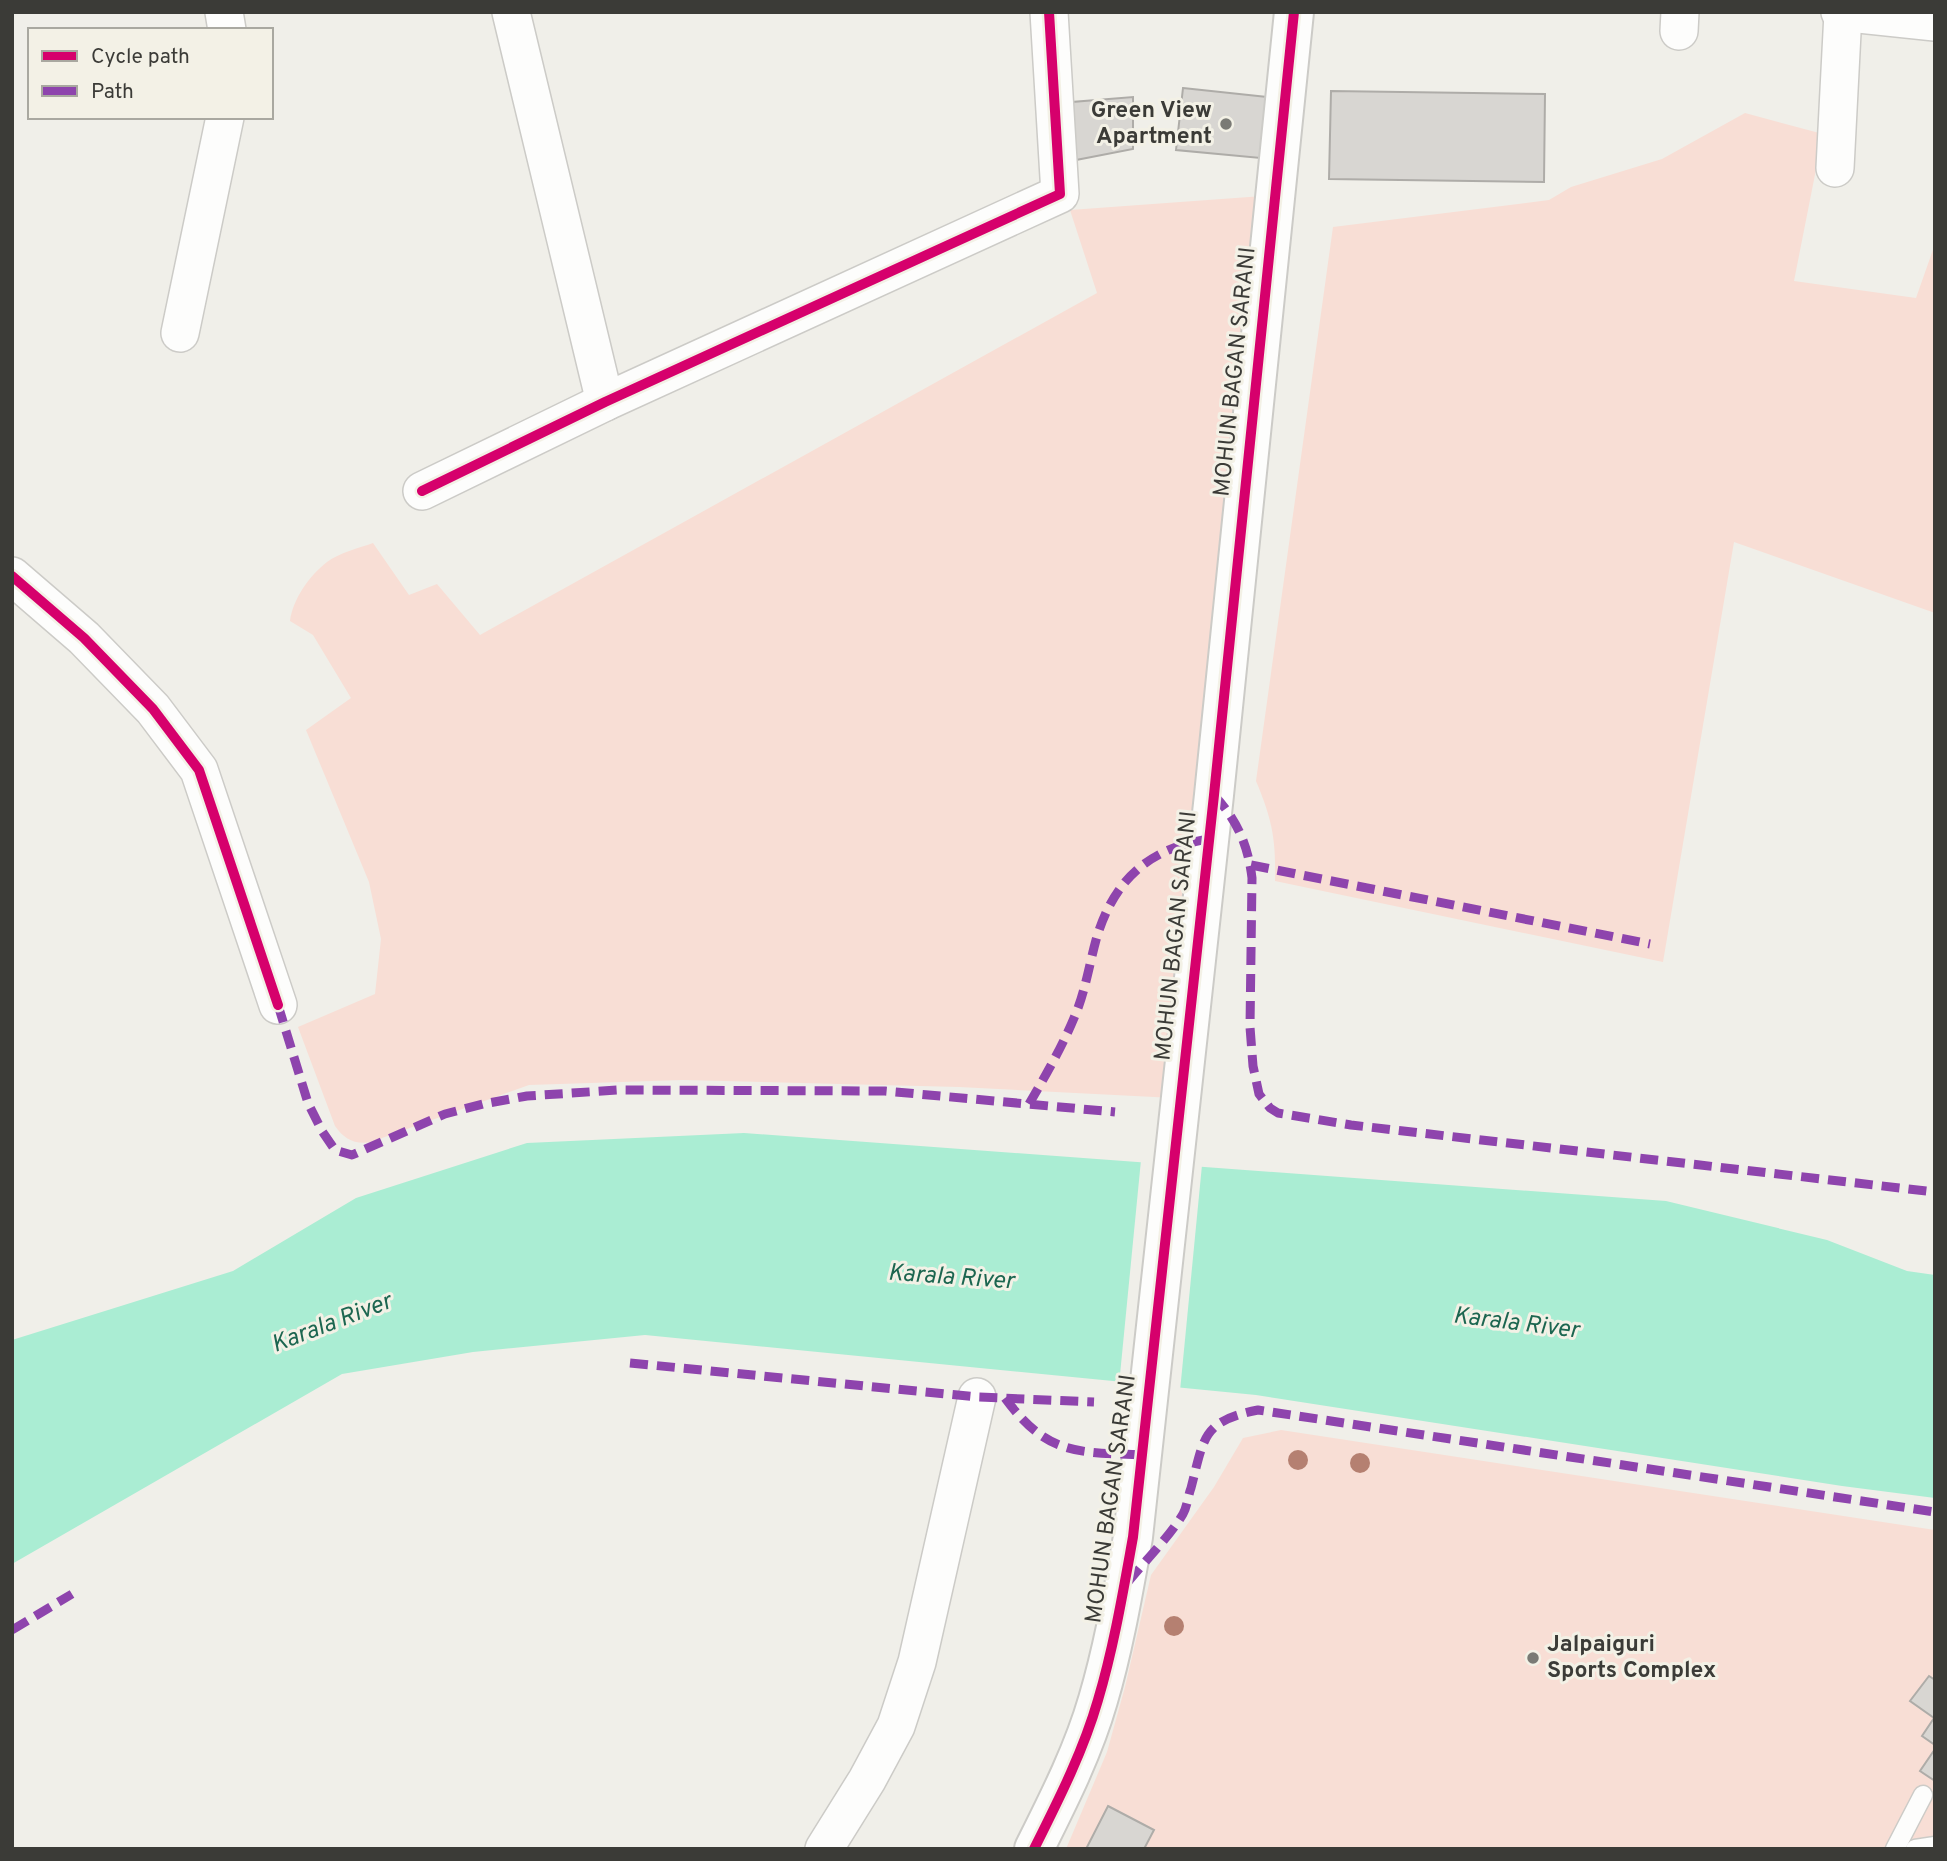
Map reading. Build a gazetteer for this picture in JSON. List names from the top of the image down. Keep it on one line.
{"streets":{"street":["MOHUN BAGAN SARANI"]},"water":["Karala River"],"places":["Green View Apartment","Jalpaiguri Sports Complex"],"legend":["Cycle path","Path"]}
